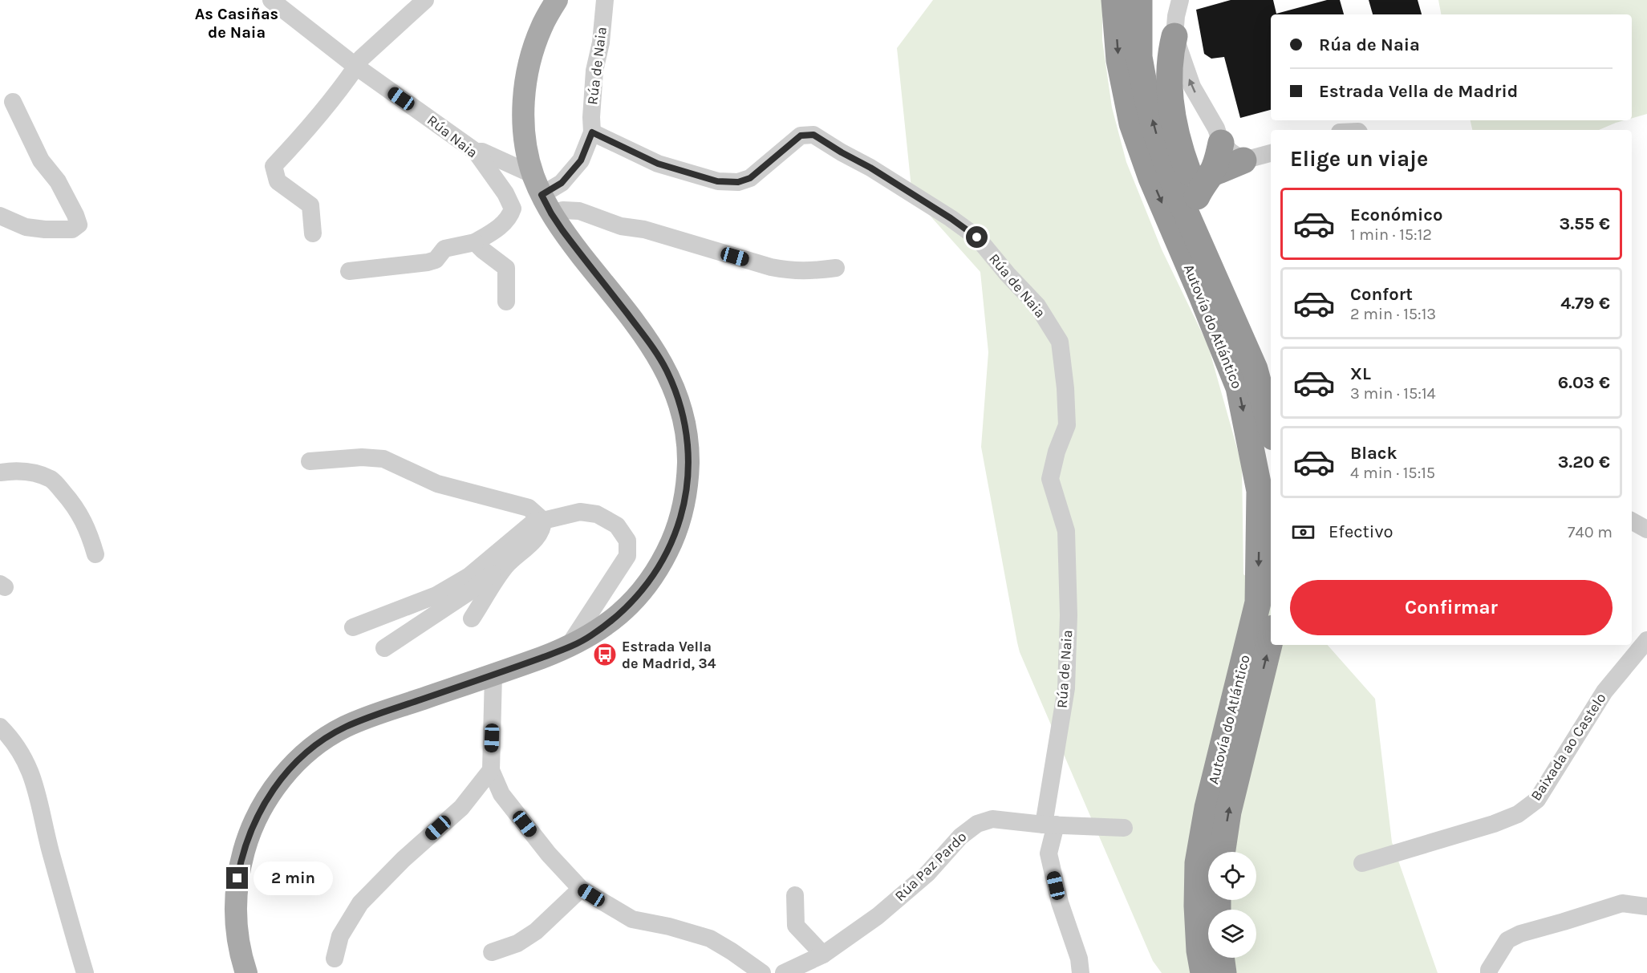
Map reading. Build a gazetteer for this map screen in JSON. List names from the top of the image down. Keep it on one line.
{"streets":{"highway":["Autovía do Atlántico"],"street":["Rúa de Naia","Rúa Naia","Baixada ao Castelo","Rúa Paz Pardo"]},"crossings":[["Rúa de Naia","Rúa Paz Pardo"]],"districts":["As Casiñas de Naia"],"places":{"bus stop":["Estrada Vella de Madrid, 34"]},"page":{"banner":["Rúa de Naia","Estrada Vella de Madrid"],"heading":"Elige un viaje","list":[{"name":"Económico","note":"1 min · 15:12","value":"3.55 €"},{"name":"Confort","note":"2 min · 15:13","value":"4.79 €"},{"name":"XL","note":"3 min · 15:14","value":"6.03 €"},{"name":"Black","note":"4 min · 15:15","value":"3.20 €"}],"pay":["Efectivo","740 m"],"buttons":"Confirmar","bubble":"2 min"}}
